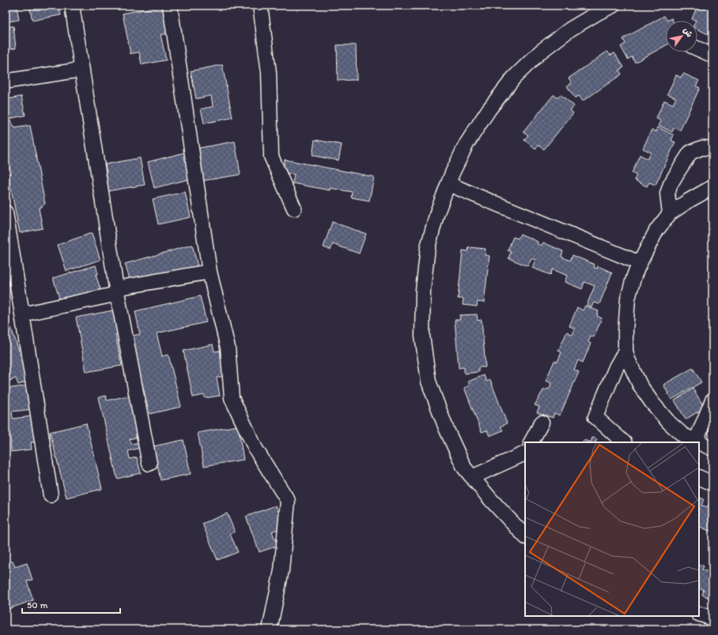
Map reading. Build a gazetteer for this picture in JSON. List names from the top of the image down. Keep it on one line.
{"scale_bar":"50 m","north":"top right"}
